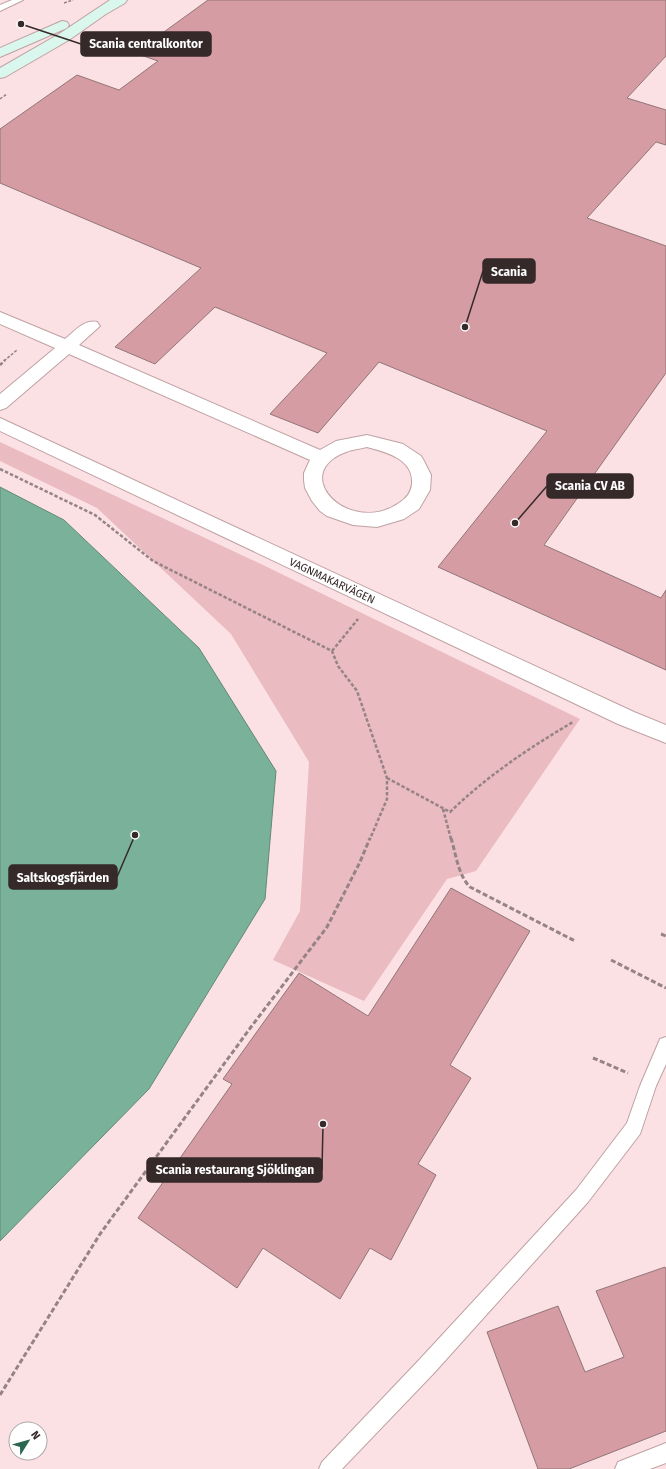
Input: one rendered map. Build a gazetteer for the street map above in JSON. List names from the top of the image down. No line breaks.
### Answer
{"streets":{"street":["VAGNMAKARVÄGEN"]},"places":["Scania centralkontor","Scania","Scania CV AB","Saltskogsfjärden","Scania restaurang Sjöklingan"],"north":"top right"}
